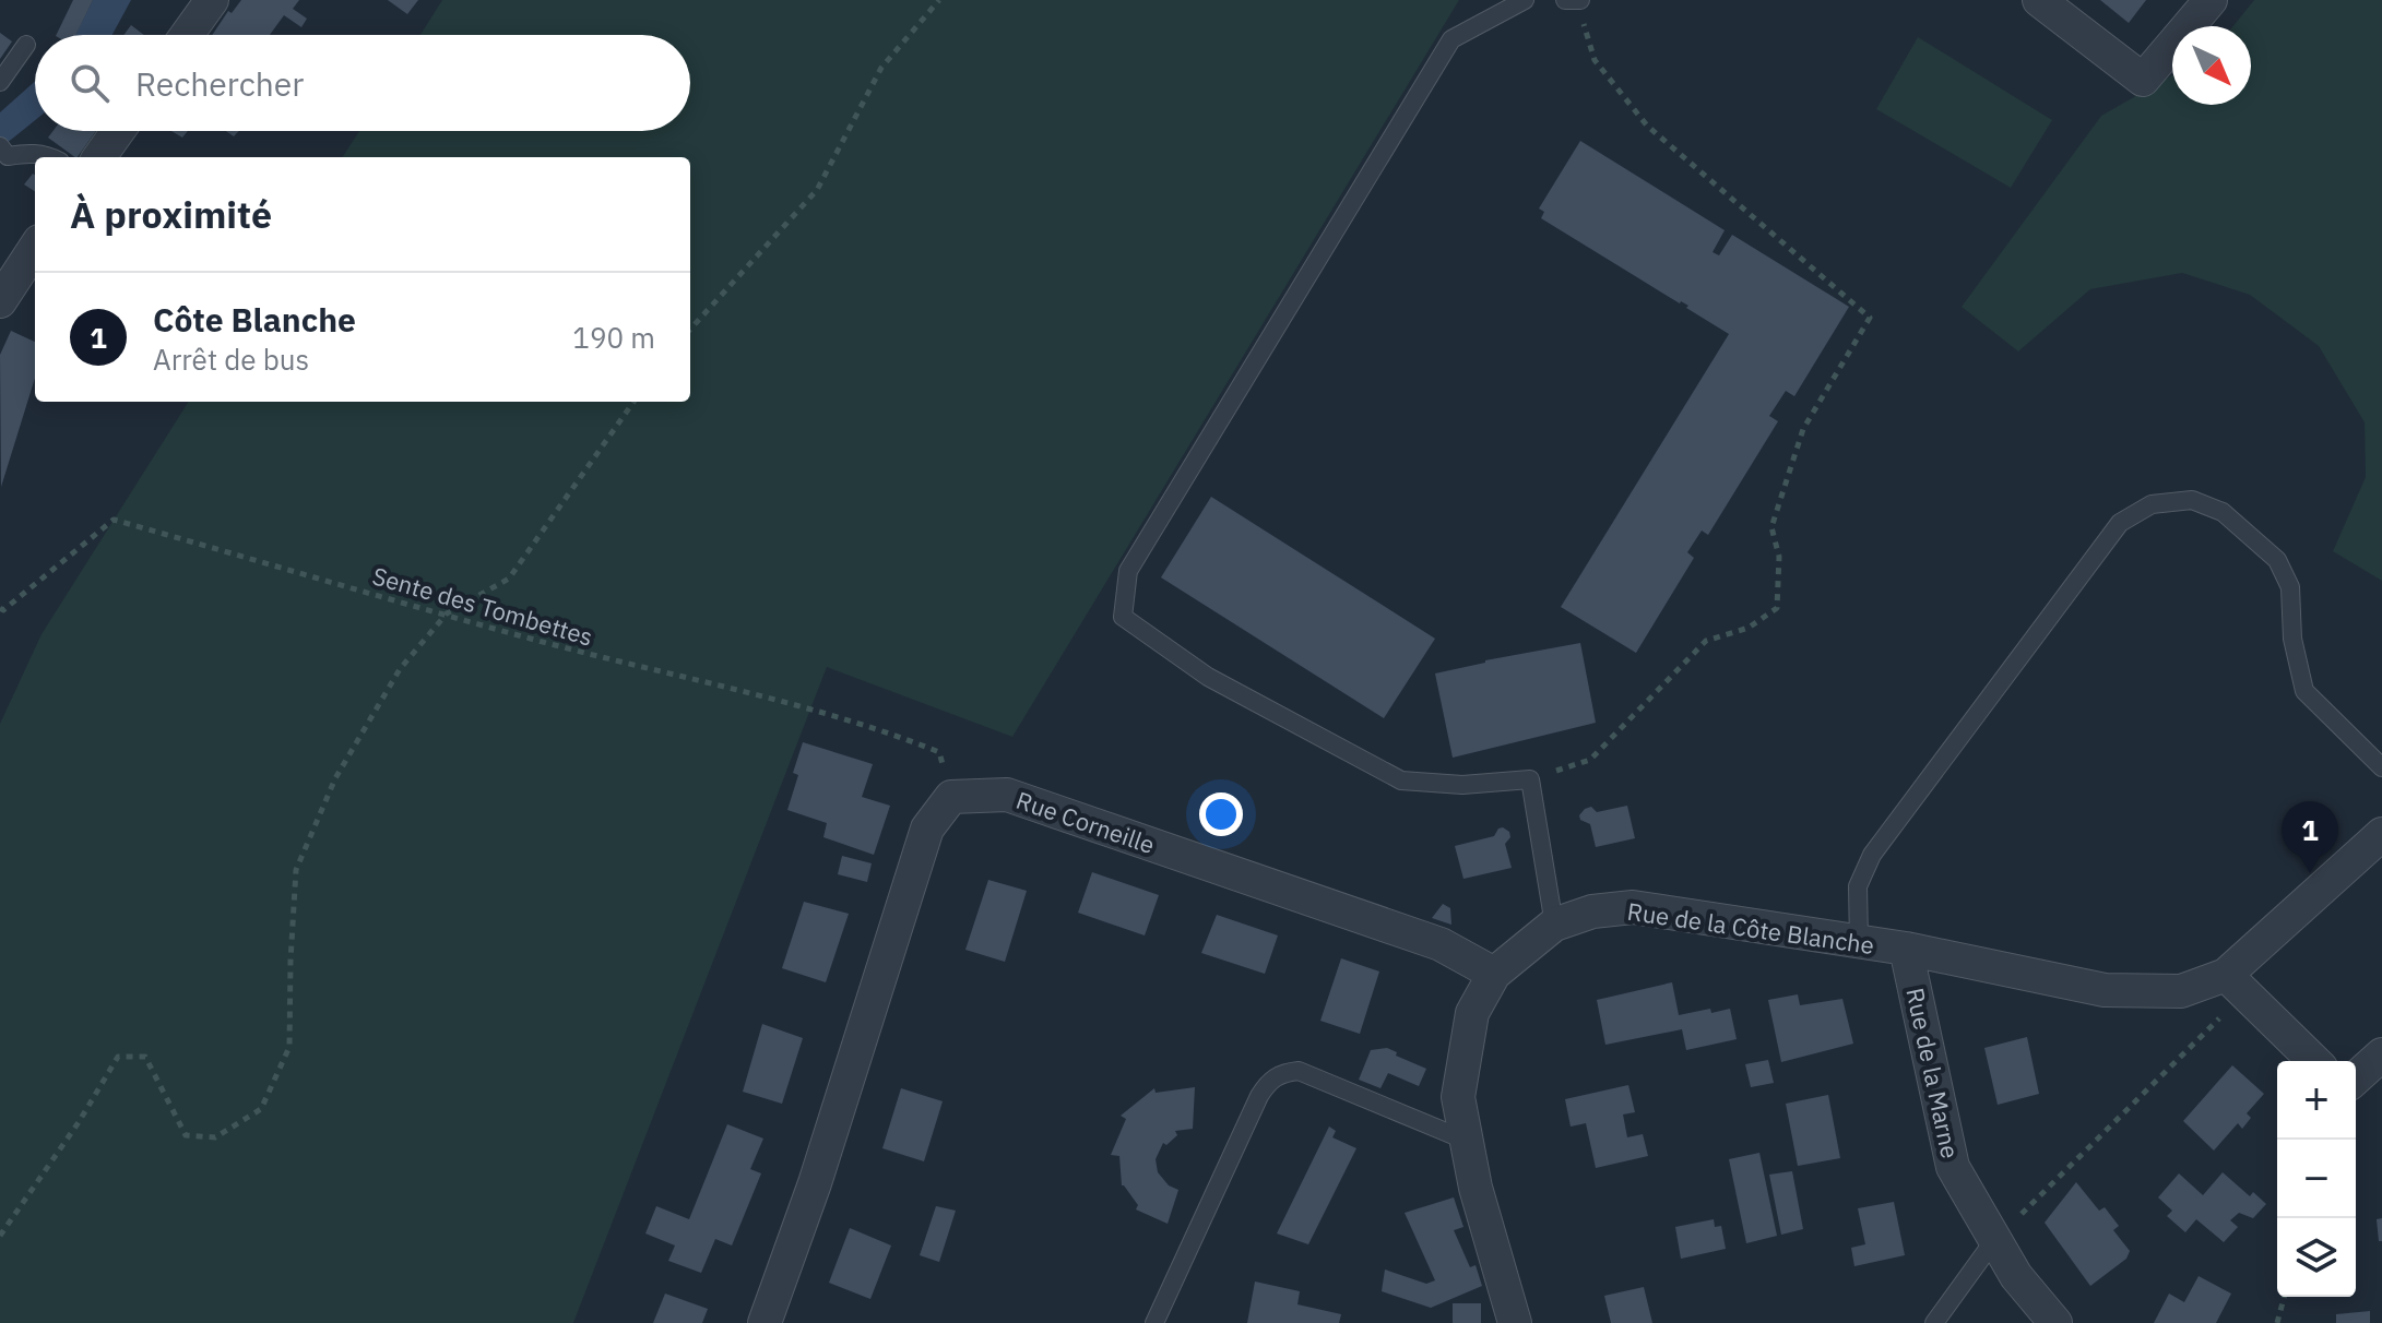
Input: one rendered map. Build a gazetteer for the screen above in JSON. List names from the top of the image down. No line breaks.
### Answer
{"streets":{"street":["Rue Corneille","Rue de la Côte Blanche","Rue de la Marne"],"path":["Sente des Tombettes"]},"crossings":[["Sente des Tombettes","Rue Corneille"],["Rue Corneille","Rue de la Côte Blanche"],["Rue de la Côte Blanche","Rue de la Marne"]],"north":"bottom right","page":{"search":"Rechercher","heading":"À proximité","list":[{"mark":"1","name":"Côte Blanche","note":"Arrêt de bus","value":"190 m"}],"pins":"1","map_buttons":["+","−"]}}
